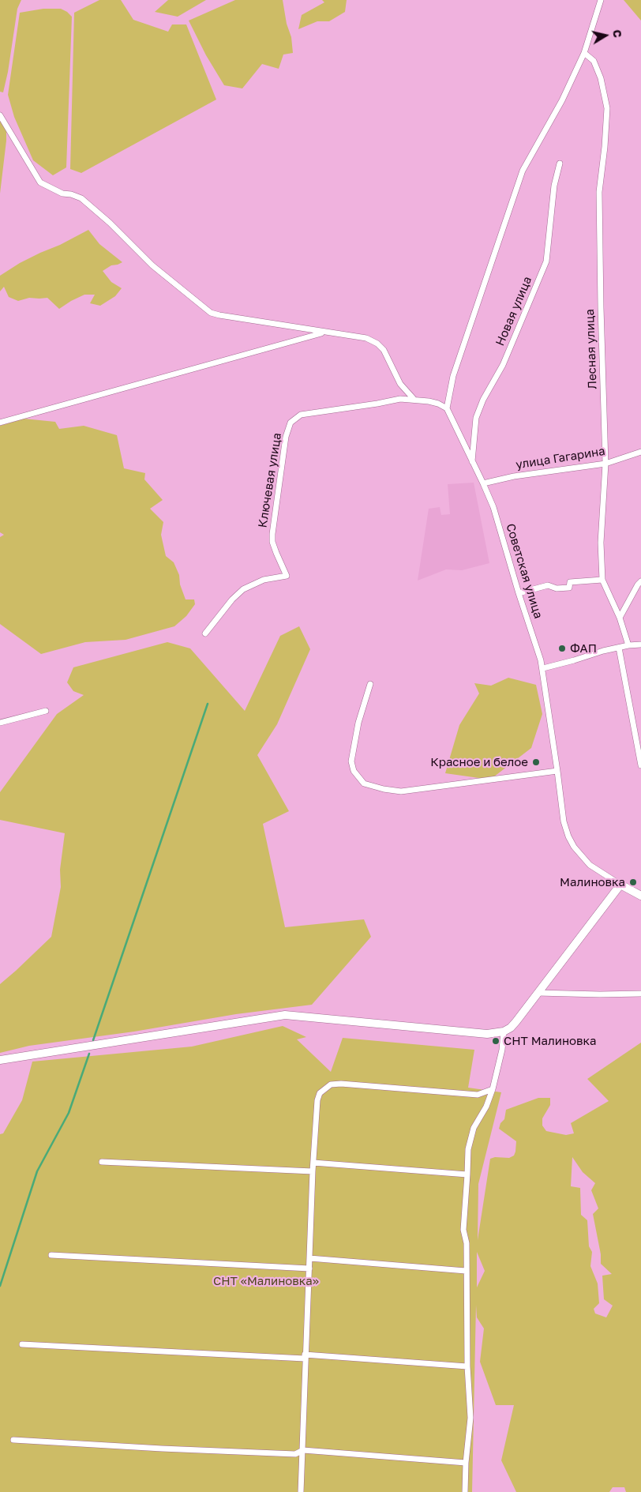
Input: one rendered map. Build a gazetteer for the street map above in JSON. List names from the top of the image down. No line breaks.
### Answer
{"streets":{"street":["Новая улица","Лесная улица","улица Гагарина","Ключевая улица","Советская улица"]},"crossings":[["Новая улица","Советская улица"],["Лесная улица","улица Гагарина"],["улица Гагарина","Советская улица"]],"parks":["СНТ «Малиновка»"],"places":["ФАП","Красное и белое","Малиновка","СНТ Малиновка"],"north":"right"}
